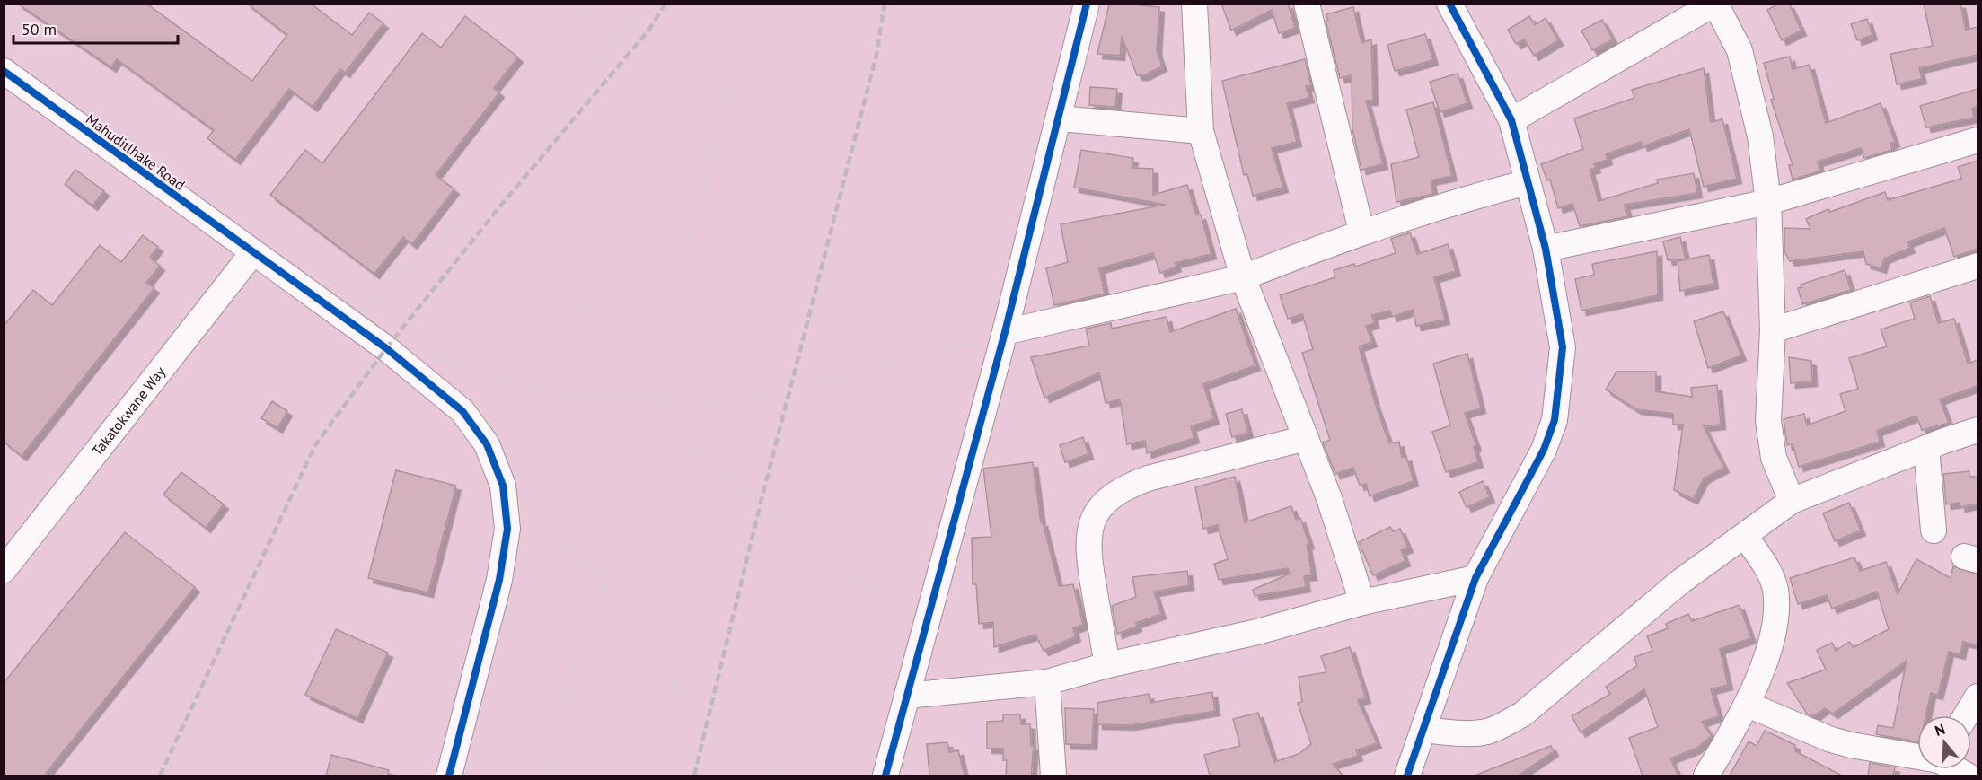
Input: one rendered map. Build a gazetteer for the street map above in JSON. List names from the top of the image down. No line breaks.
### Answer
{"streets":{"street":["Mahuditlhake Road","Takatokwane Way"]},"crossings":[["Mahuditlhake Road","Takatokwane Way"]],"scale_bar":"50 m","north":"top"}
